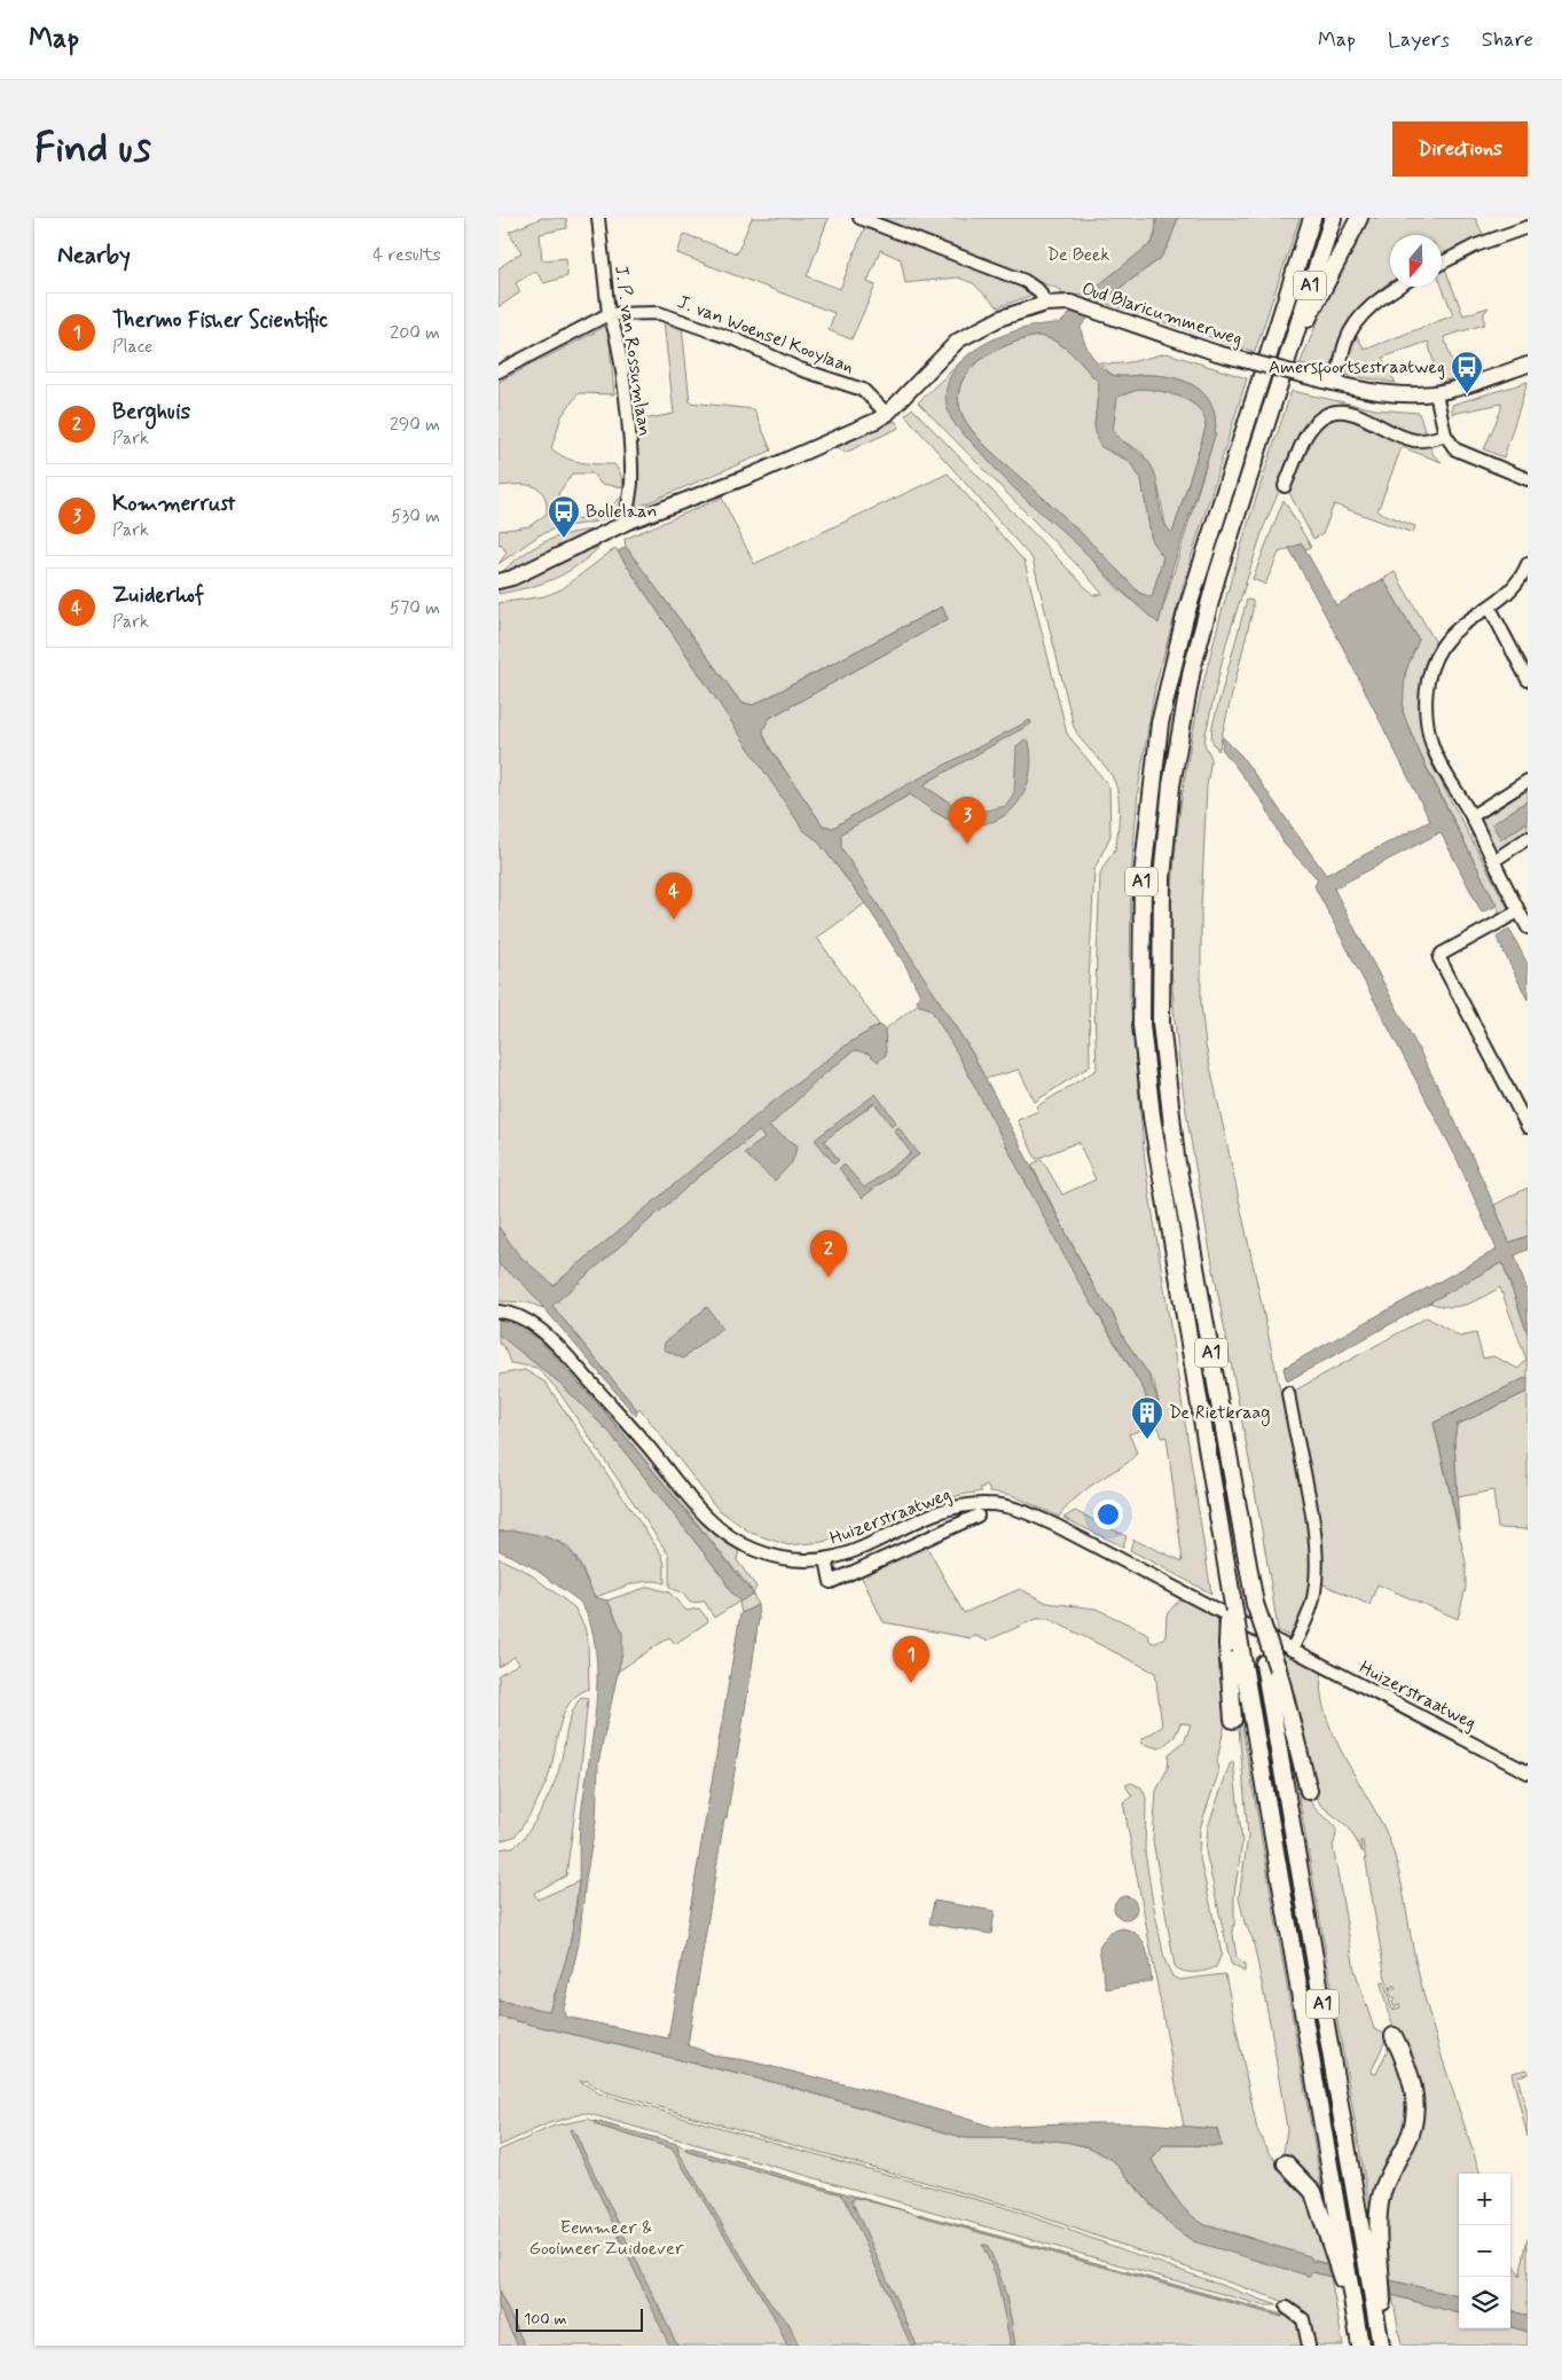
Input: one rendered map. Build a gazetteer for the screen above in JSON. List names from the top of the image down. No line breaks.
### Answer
{"streets":{"highway":["A1"],"main road":["Oud Blaricummerweg"],"street":["J. van Woensel Kooylaan","J. P. van Rossumlaan","Huizerstraatweg"]},"crossings":[["J. van Woensel Kooylaan","J. P. van Rossumlaan"]],"parks":["De Beek","Eemmeer & Gooimeer Zuidoever"],"places":{"bus stop":["Amersfoortsestraatweg","Bollelaan"],"building":["De Rietkraag"]},"scale_bar":"100 m","north":"bottom","page":{"header":"Map","nav":["Map","Layers","Share"],"buttons":"Directions","title":"Find us","heading":["Nearby","4 results"],"list":[{"mark":"1","name":"Thermo Fisher Scientific","note":"Place","value":"200 m"},{"mark":"2","name":"Berghuis","note":"Park","value":"290 m"},{"mark":"3","name":"Kommerrust","note":"Park","value":"530 m"},{"mark":"4","name":"Zuiderhof","note":"Park","value":"570 m"}],"pins":["3","4","2","1"],"map_buttons":["+","−"],"scale":"100 m"}}
